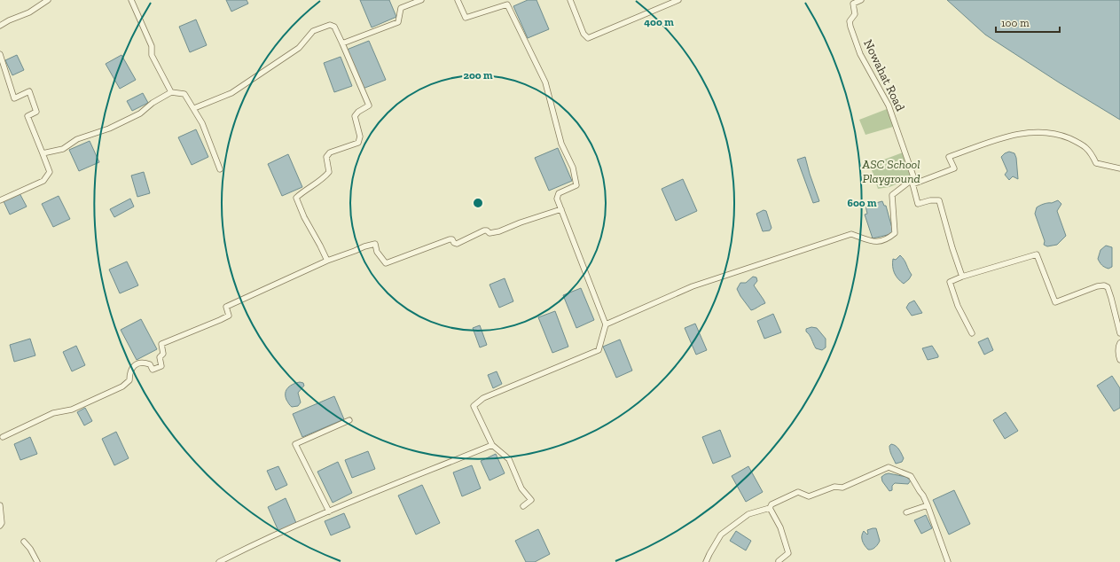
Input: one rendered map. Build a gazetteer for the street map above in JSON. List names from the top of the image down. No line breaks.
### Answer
{"streets":{"street":["Nowahat Road"]},"parks":["ASC School Playground"],"scale_bar":"100 m","rings":["400 m","200 m","600 m"]}
